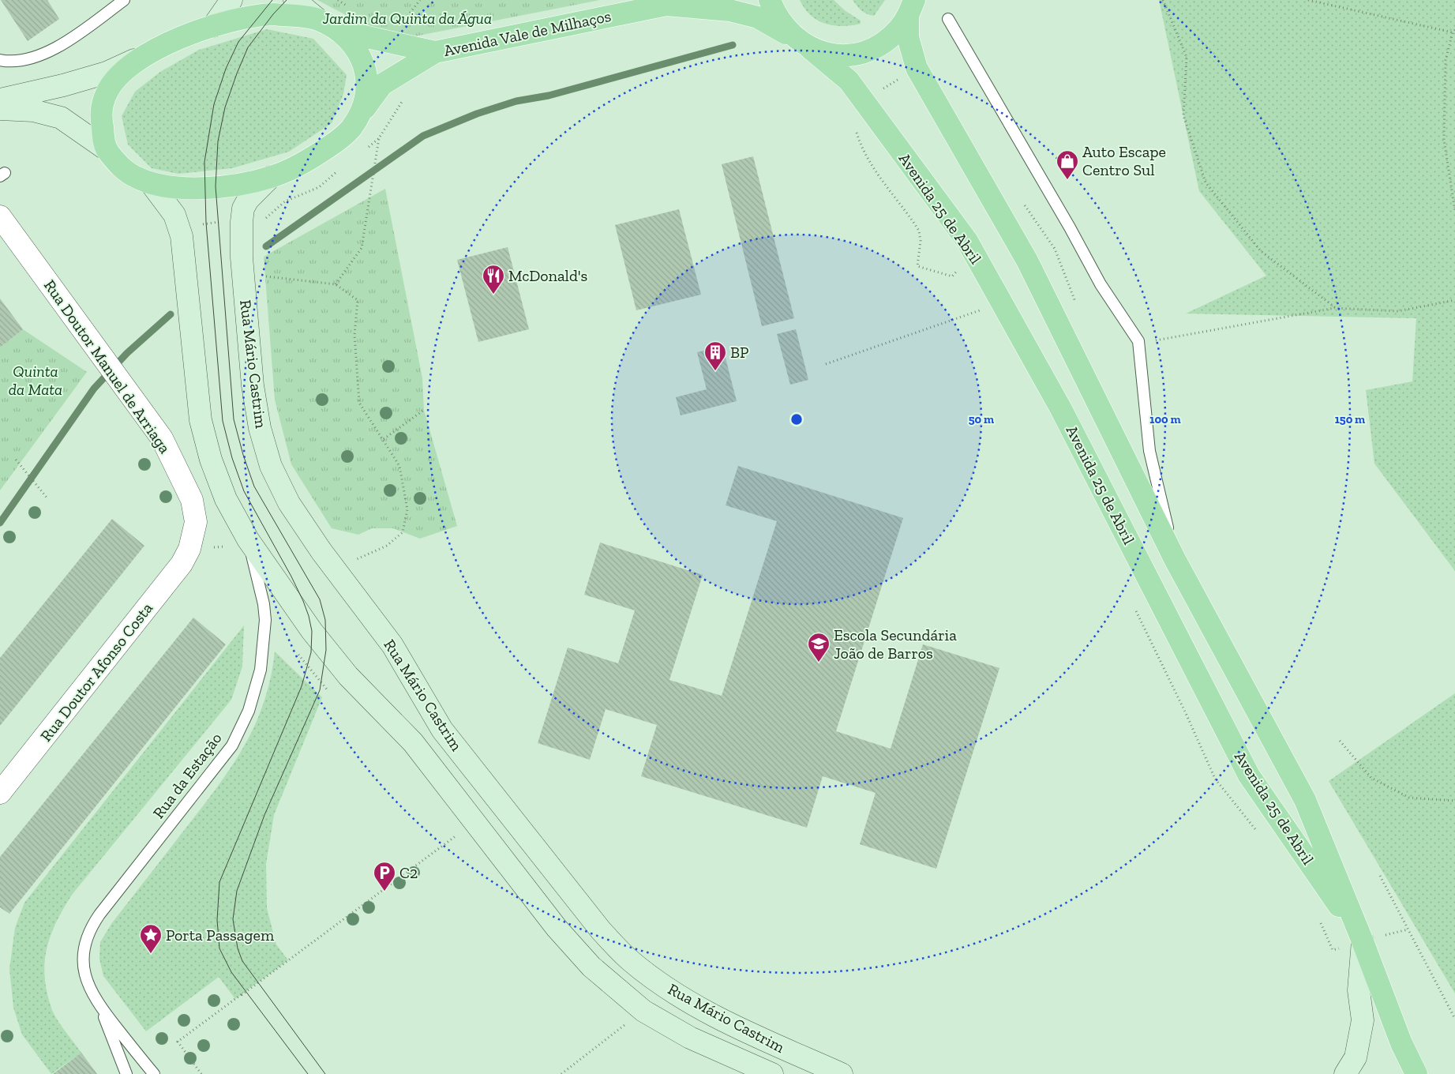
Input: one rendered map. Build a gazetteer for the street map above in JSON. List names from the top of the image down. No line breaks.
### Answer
{"streets":{"main road":["Avenida Vale de Milhaços","Avenida 25 de Abril"],"street":["Rua Mário Castrim","Rua Doutor Manuel de Arriaga","Rua Doutor Afonso Costa"],"lane":["Rua da Estação"]},"crossings":[["Avenida Vale de Milhaços","Avenida 25 de Abril"],["Avenida Vale de Milhaços","Rua Mário Castrim"],["Rua Mário Castrim","Rua da Estação"],["Rua Doutor Manuel de Arriaga","Rua Doutor Afonso Costa"]],"parks":["Jardim da Quinta da Água","Quinta da Mata"],"places":{"shop":["Auto Escape Centro Sul"],"restaurant":["McDonald's"],"building":["BP"],"school or university":["Escola Secundária João de Barros"],"parking":["C2"],"place":["Porta Passagem"]},"rings":["50 m","100 m","150 m"]}
